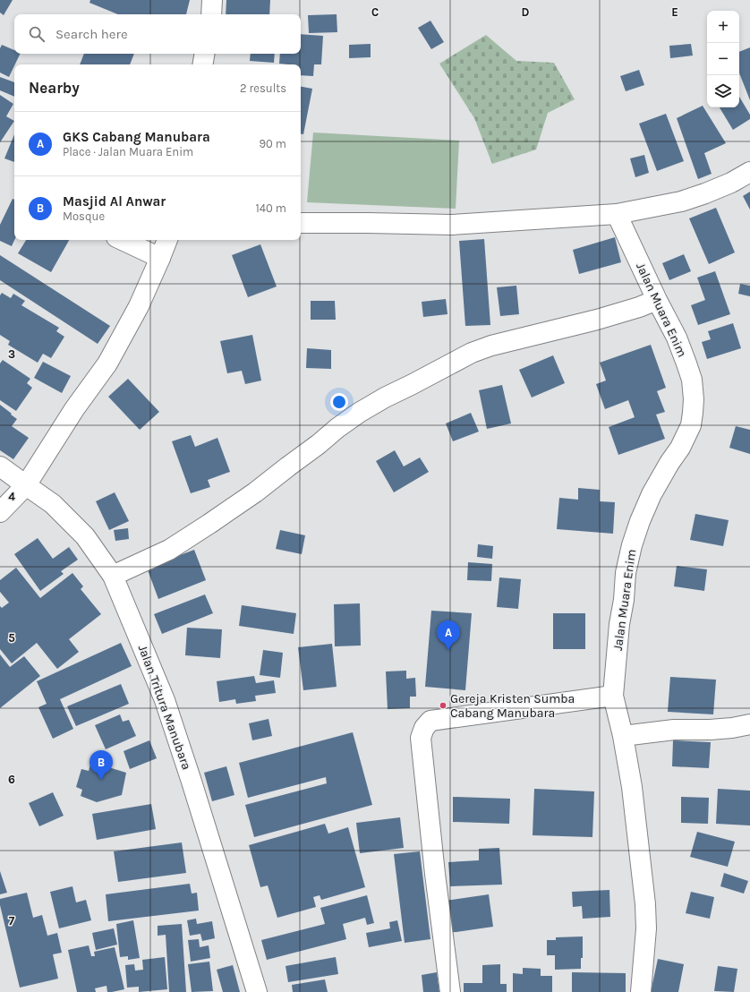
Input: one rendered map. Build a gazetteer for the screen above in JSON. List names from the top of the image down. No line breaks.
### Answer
{"streets":{"street":["Jalan Muara Enim","Jalan Tritura Manubara"]},"places":["Gereja Kristen Sumba Cabang Manubara"],"page":{"map_buttons":["+","−"],"search":"Search here","heading":["Nearby","2 results"],"list":[{"mark":"A","name":"GKS Cabang Manubara","note":"Place · Jalan Muara Enim","value":"90 m"},{"mark":"B","name":"Masjid Al Anwar","note":"Mosque","value":"140 m"}],"pins":["A","B"]},"grid":{"columns":["C","D","E"],"rows":["3","4","5","6","7"]}}
